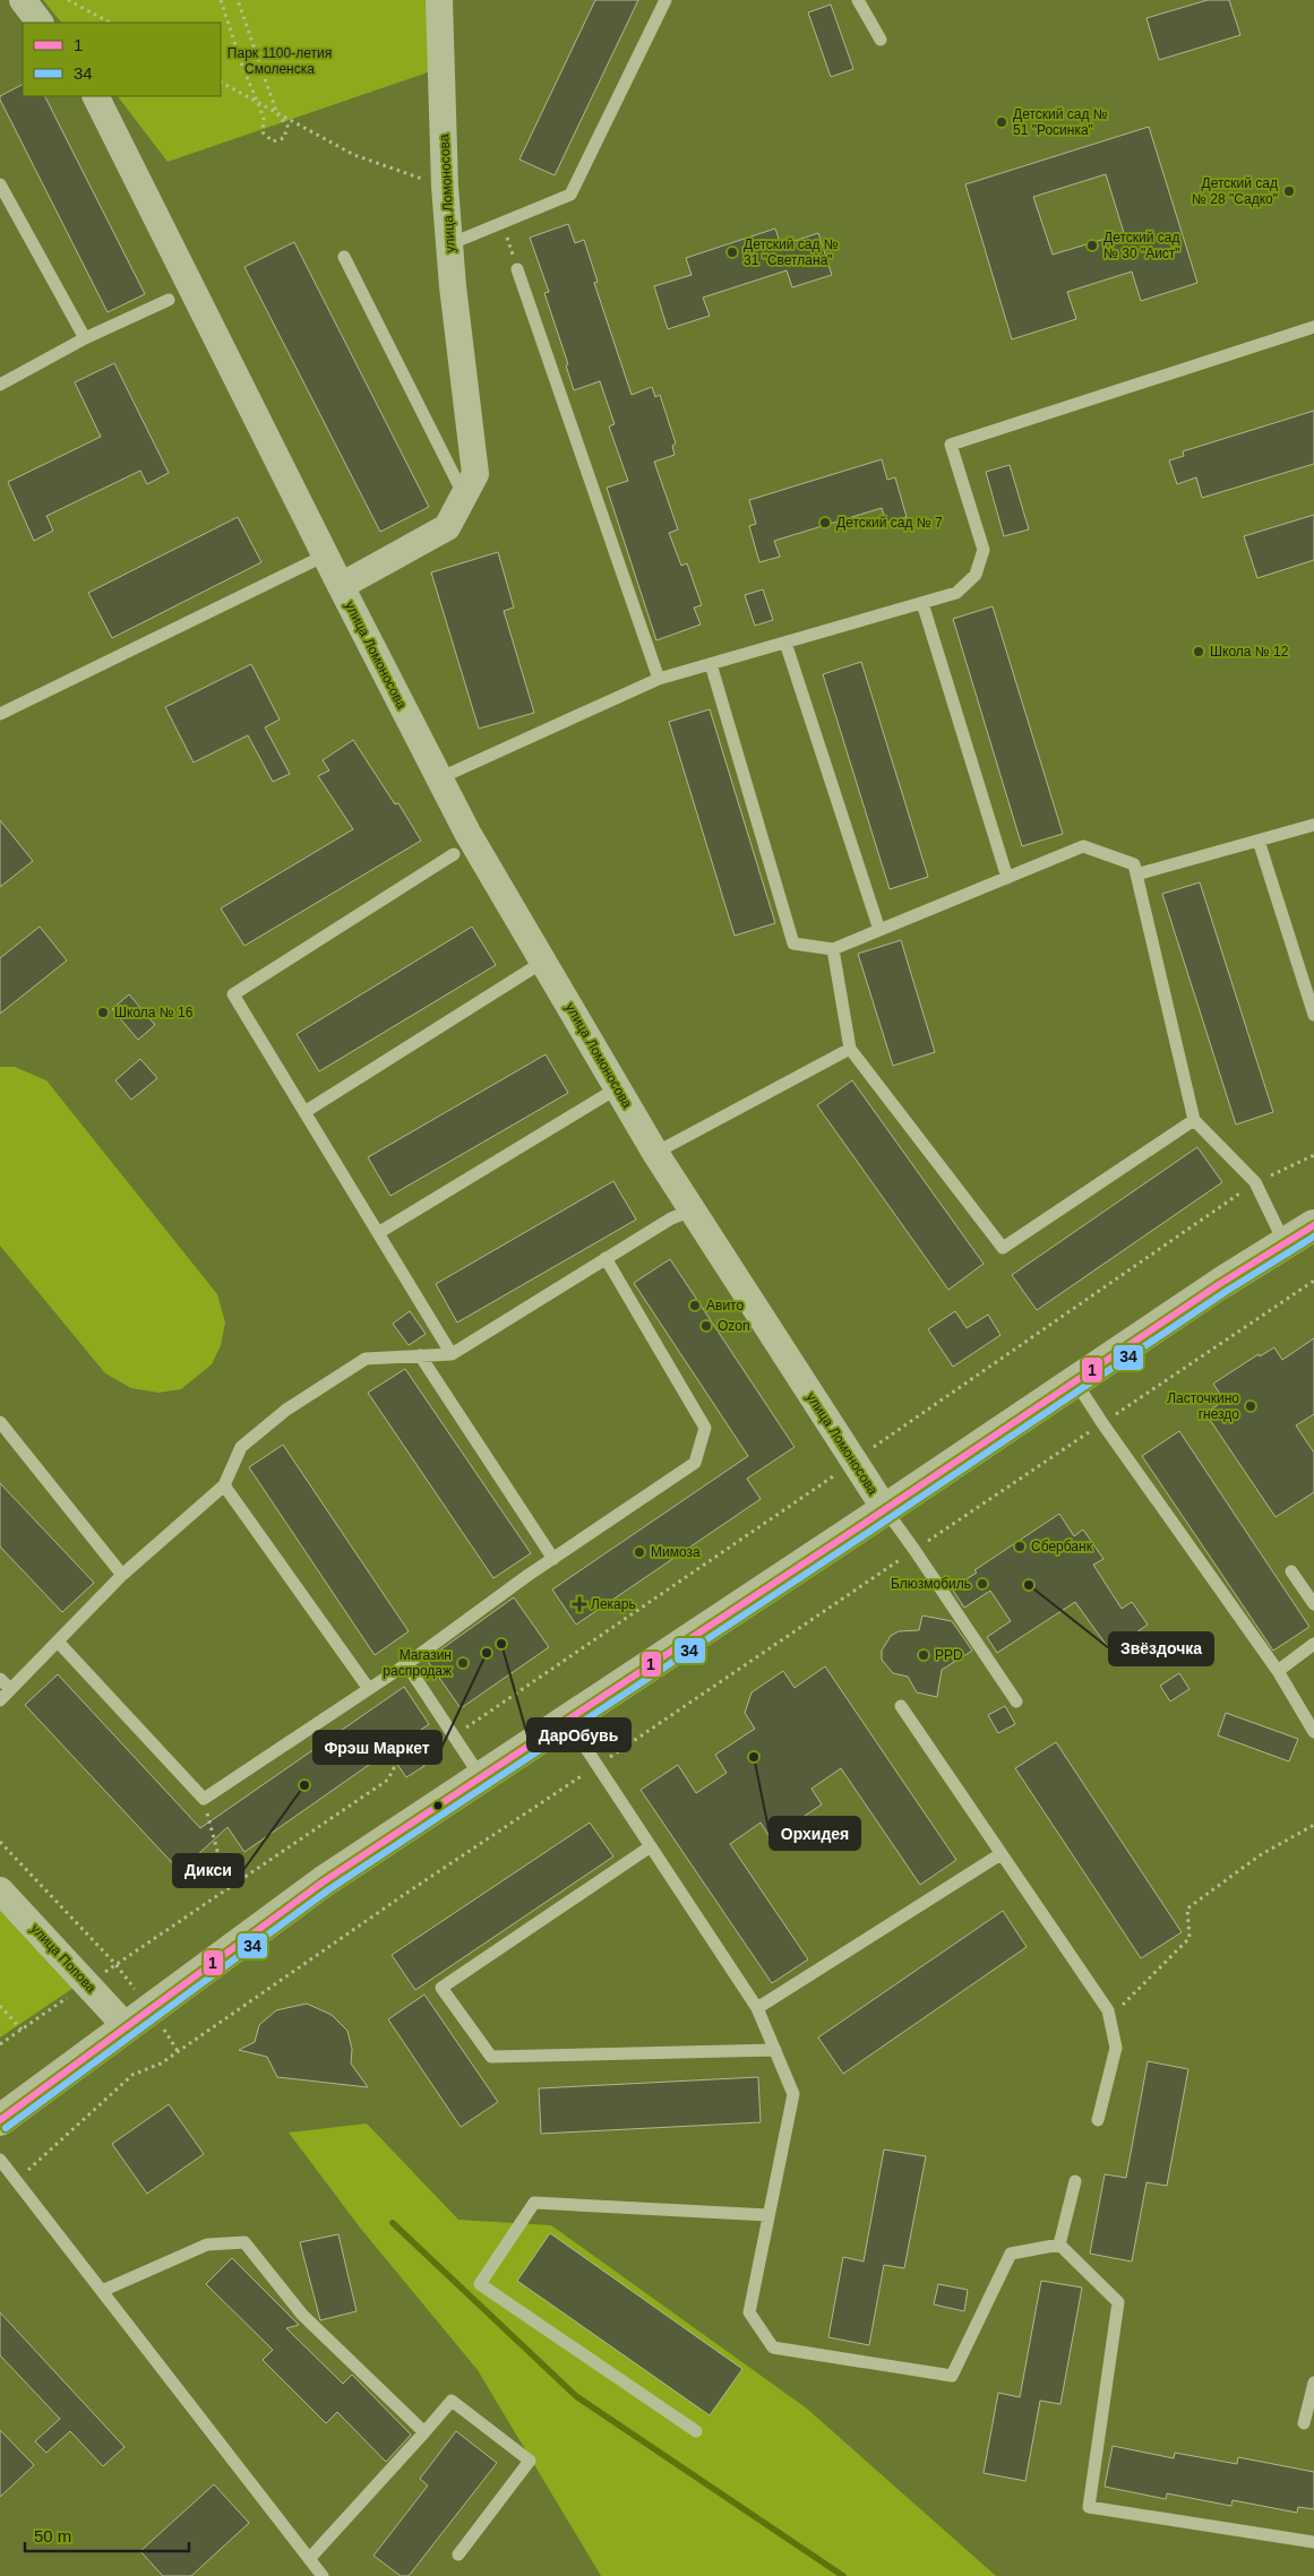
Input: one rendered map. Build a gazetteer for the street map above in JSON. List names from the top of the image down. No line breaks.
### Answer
{"streets":{"street":["улица Ломоносова","улица Попова"]},"parks":["Парк 1100-летия Смоленска"],"places":{"other":["Детский сад № 51 \"Росинка\"","Детский сад № 28 \"Садко\"","Детский сад № 30 \"Аист\"","Детский сад № 31 \"Светлана\"","Детский сад № 7","Школа № 12","Школа № 16","Авито","Ozon","Ласточкино гнездо","Сбербанк","Мимоза","Блюзмобиль","Звёздочка","ДарОбувь","Фрэш Маркет","PPD","Магазин распродаж","Орхидея","Дикси"],"health":["Лекарь"]},"lines":["transit line 1","transit line 34"],"legend":["1","34"],"scale_bar":"50 m"}
